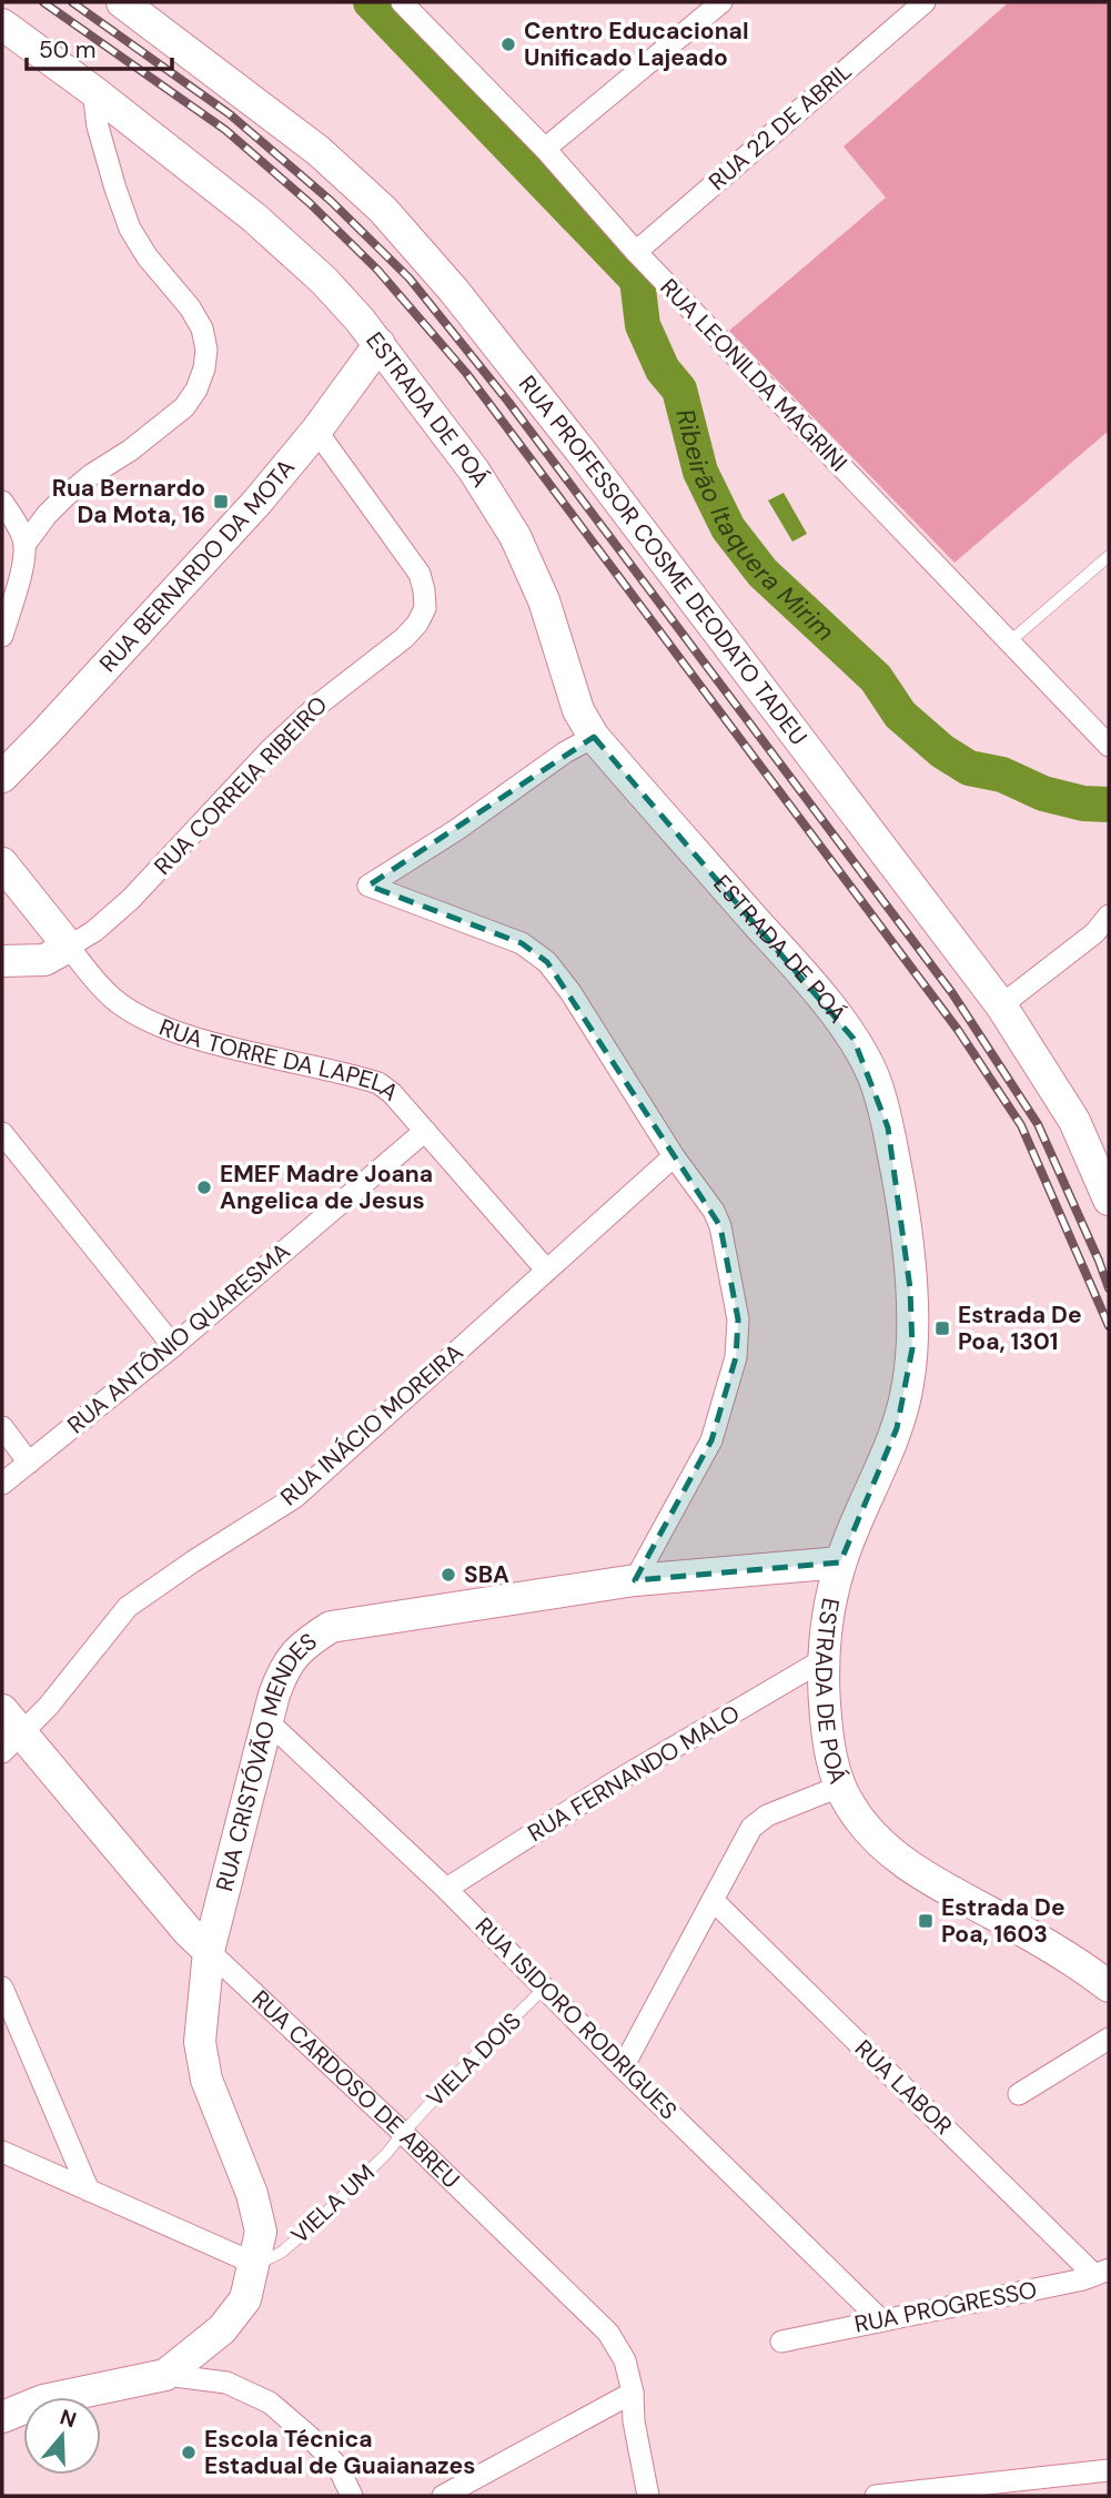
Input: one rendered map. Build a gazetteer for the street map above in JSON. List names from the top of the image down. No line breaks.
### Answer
{"streets":{"main road":["ESTRADA DE POÁ","RUA PROFESSOR COSME DEODATO TADEU","RUA BERNARDO DA MOTA","RUA TORRE DA LAPELA","RUA CRISTÓVÃO MENDES","RUA CARDOSO DE ABREU"],"street":["RUA 22 DE ABRIL","RUA LEONILDA MAGRINI","RUA CORREIA RIBEIRO","RUA ANTÔNIO QUARESMA","RUA INÁCIO MOREIRA","RUA FERNANDO MALO","RUA ISIDORO RODRIGUES","RUA LABOR","RUA PROGRESSO"],"lane":["VIELA DOIS","VIELA UM"]},"crossings":[["RUA 22 DE ABRIL","RUA LEONILDA MAGRINI"],["ESTRADA DE POÁ","RUA BERNARDO DA MOTA"],["ESTRADA DE POÁ","RUA CRISTÓVÃO MENDES"],["ESTRADA DE POÁ","RUA FERNANDO MALO"],["RUA BERNARDO DA MOTA","RUA CORREIA RIBEIRO"],["RUA CORREIA RIBEIRO","RUA TORRE DA LAPELA"],["RUA TORRE DA LAPELA","RUA ANTÔNIO QUARESMA"],["RUA TORRE DA LAPELA","RUA INÁCIO MOREIRA"],["RUA INÁCIO MOREIRA","RUA CARDOSO DE ABREU"],["RUA CRISTÓVÃO MENDES","RUA ISIDORO RODRIGUES"],["RUA CRISTÓVÃO MENDES","RUA CARDOSO DE ABREU"],["RUA CRISTÓVÃO MENDES","VIELA UM"],["RUA FERNANDO MALO","RUA ISIDORO RODRIGUES"],["RUA ISIDORO RODRIGUES","VIELA DOIS"],["RUA ISIDORO RODRIGUES","RUA PROGRESSO"],["VIELA DOIS","RUA CARDOSO DE ABREU"],["VIELA DOIS","VIELA UM"],["RUA LABOR","RUA PROGRESSO"],["RUA CARDOSO DE ABREU","VIELA UM"]],"water":["Ribeirão Itaquera Mirim"],"places":{"other":["Centro Educacional Unificado Lajeado","EMEF Madre Joana Angelica de Jesus","SBA","Escola Técnica Estadual de Guaianazes"],"transit":["Rua Bernardo Da Mota, 16","Estrada De Poa, 1301","Estrada De Poa, 1603"]},"scale_bar":"50 m","north":"top"}
